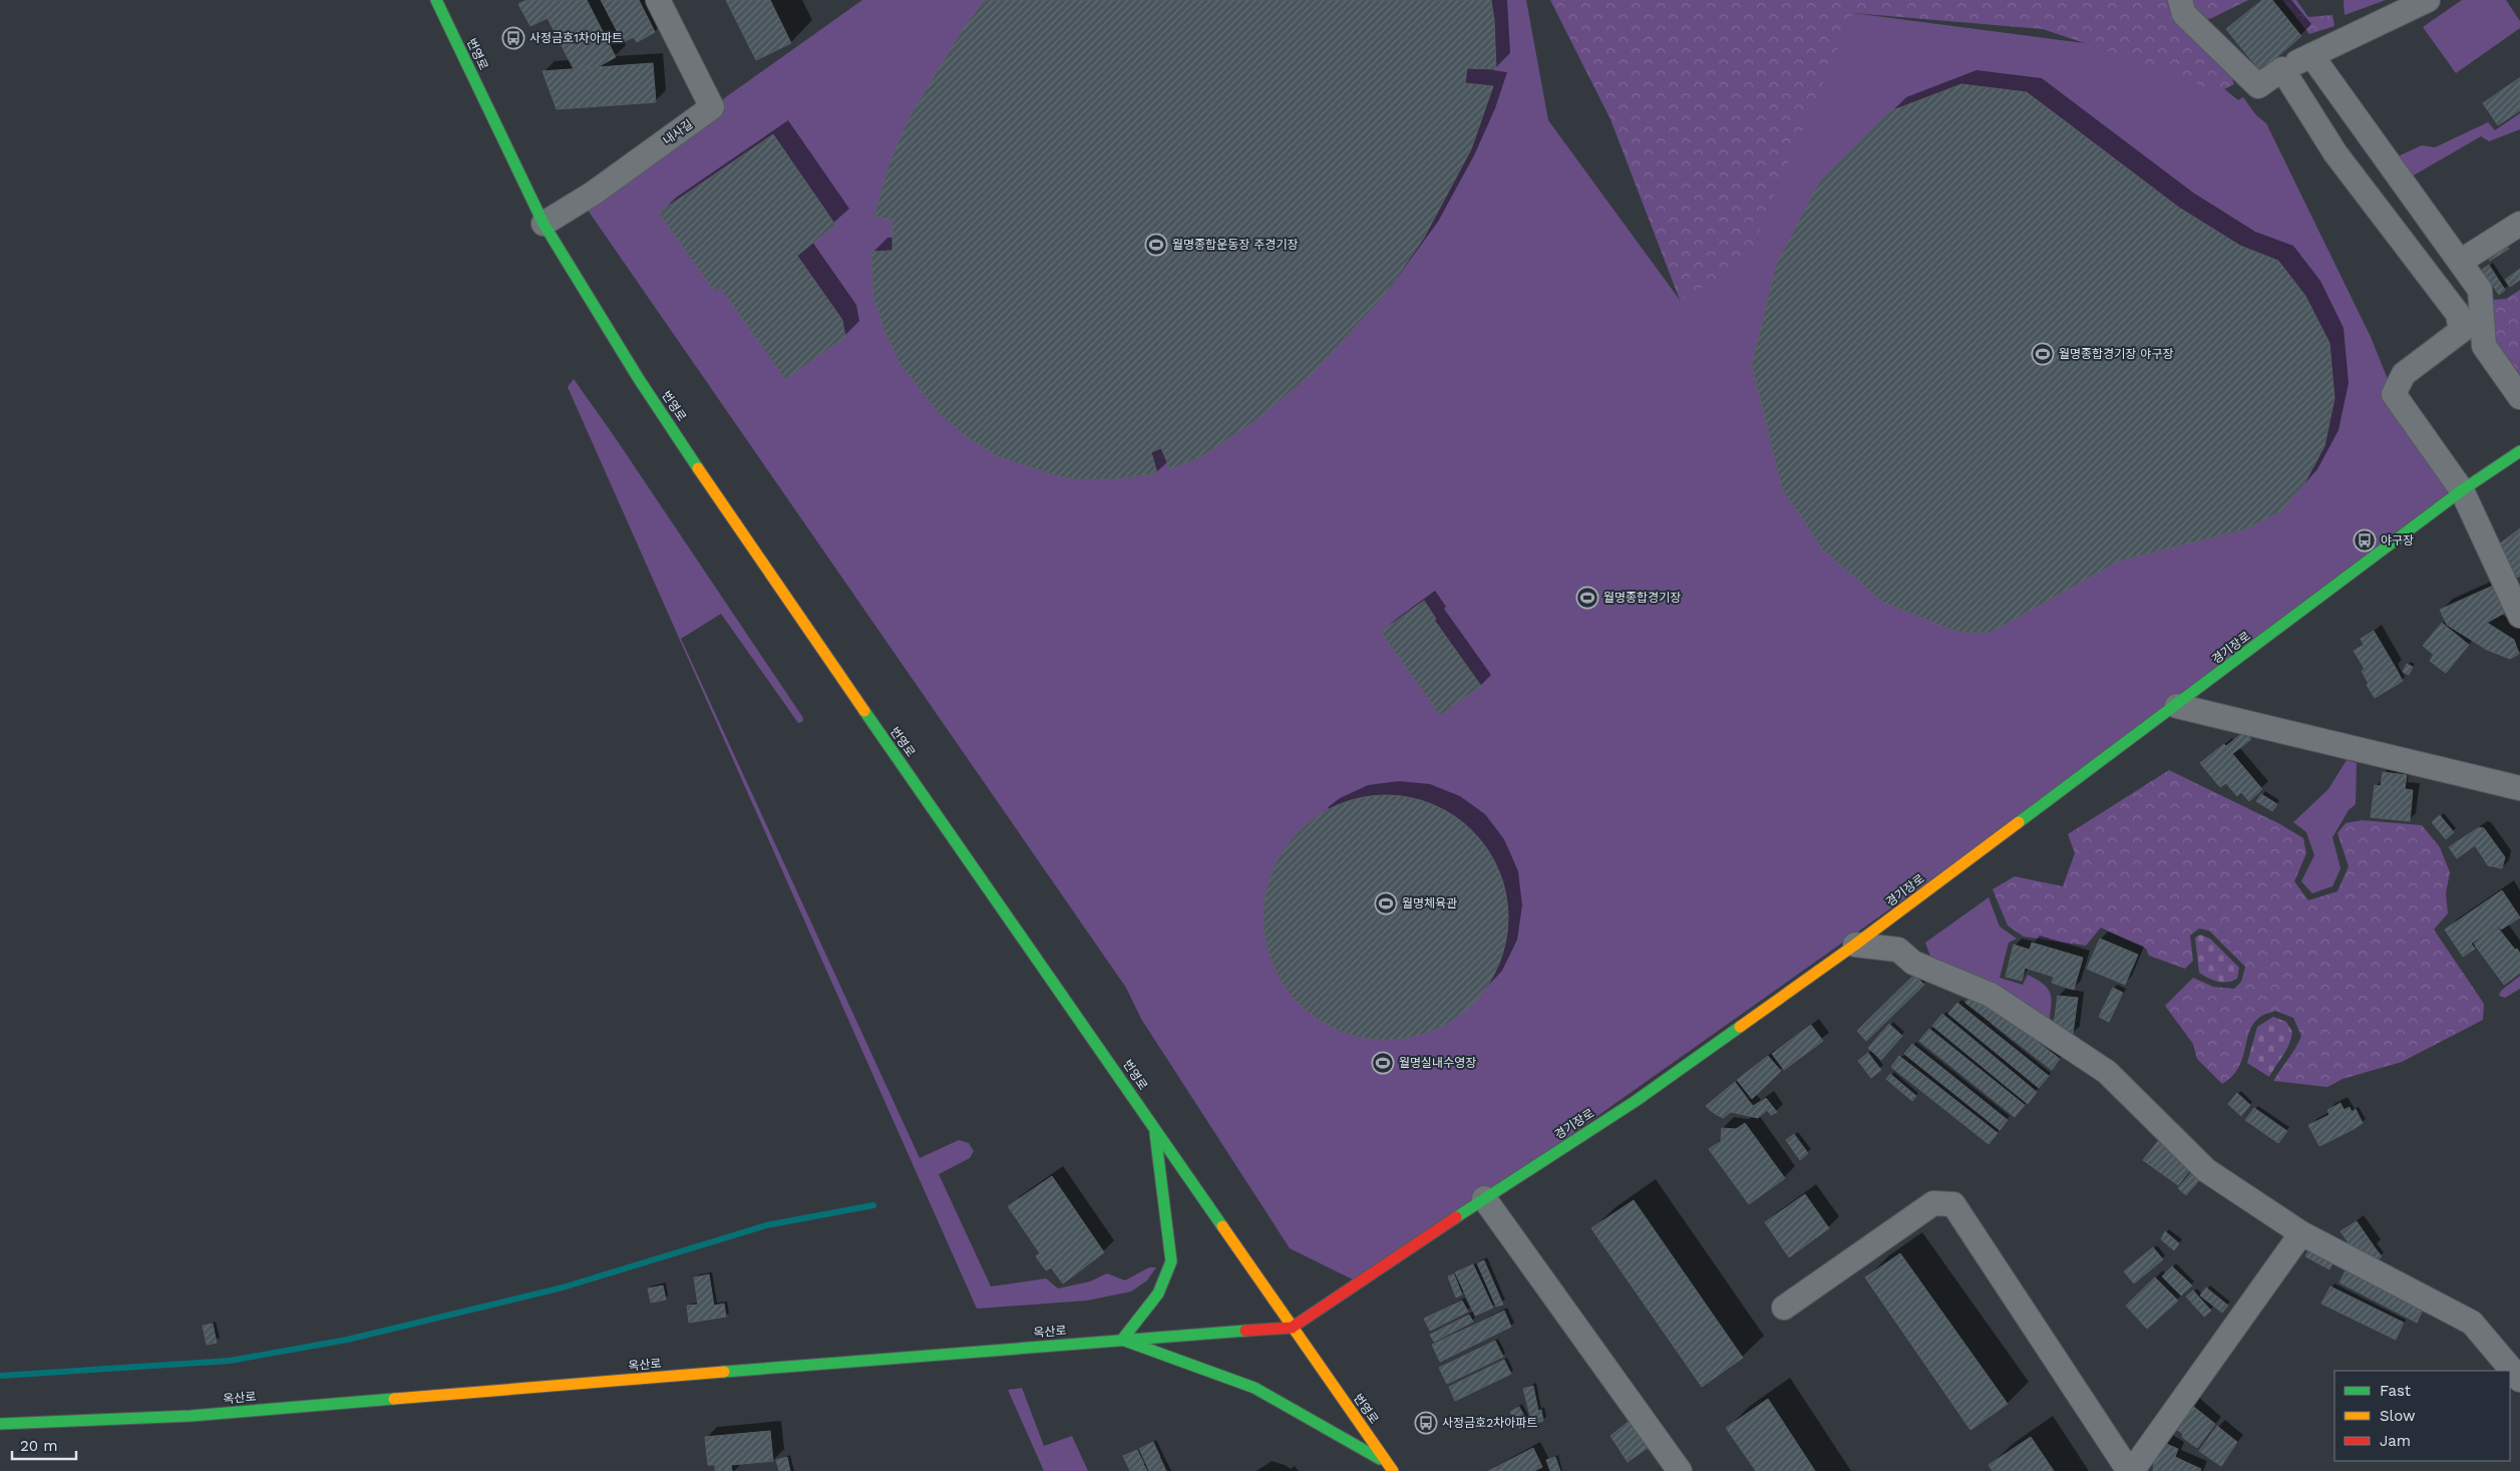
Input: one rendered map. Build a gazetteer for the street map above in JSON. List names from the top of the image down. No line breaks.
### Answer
{"streets":{"main road":["번영로","경기장로","옥산로"],"street":["내사길"]},"crossings":[["번영로","내사길"],["번영로","경기장로"],["번영로","옥산로"],["경기장로","옥산로"]],"places":{"bus stop":["사정금호1차아파트","야구장","사정금호2차아파트"],"sports":["월명종합운동장 주경기장","월명종합경기장 야구장","월명종합경기장","월명체육관","월명실내수영장"]},"legend":["Fast","Slow","Jam"],"scale_bar":"20 m"}
